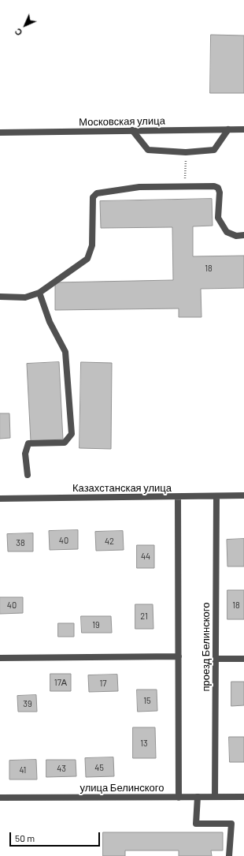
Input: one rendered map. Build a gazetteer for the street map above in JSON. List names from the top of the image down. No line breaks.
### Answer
{"streets":{"street":["Московская улица","Казахстанская улица","проезд Белинского","улица Белинского"]},"crossings":[["Казахстанская улица","проезд Белинского"],["проезд Белинского","улица Белинского"]],"house_numbers":["18","40","42","38","44","40","18","21","19","17А","17","15","39","13","45","43","41"],"scale_bar":"50 m","north":"bottom left"}
